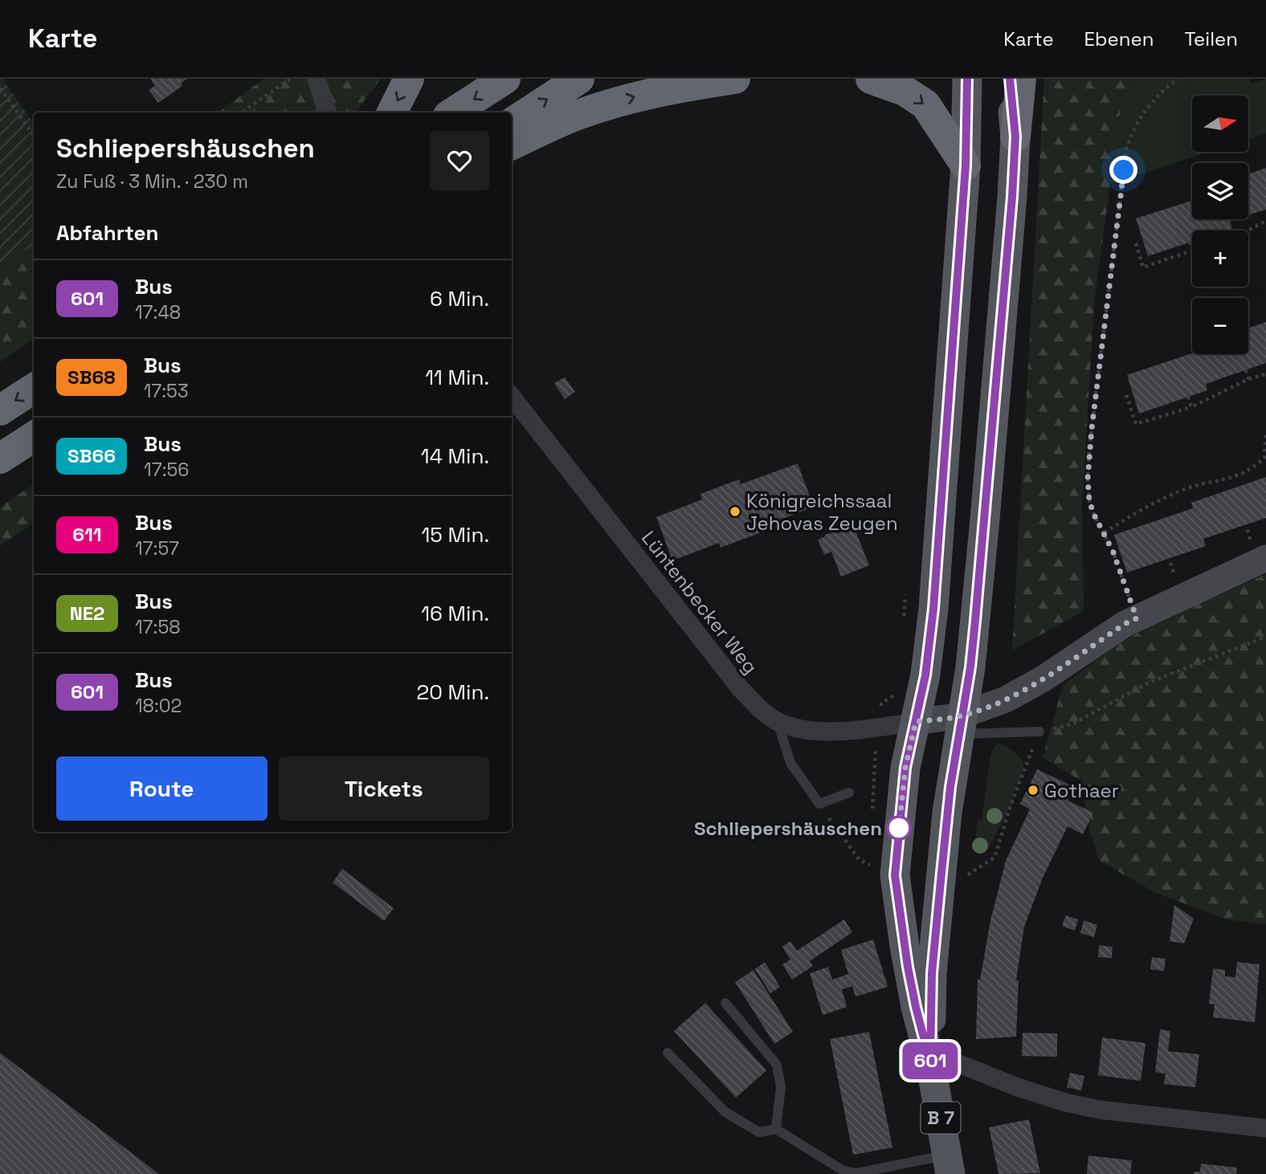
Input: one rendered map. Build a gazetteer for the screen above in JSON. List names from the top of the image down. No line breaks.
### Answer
{"streets":{"main road":["B 7"],"street":["Lüntenbecker Weg"]},"crossings":[["Lüntenbecker Weg","B 7"]],"places":["Königreichssaal Jehovas Zeugen","Gothaer","Schliepershäuschen"],"lines":["bus line 601"],"north":"right","page":{"header":"Karte","nav":["Karte","Ebenen","Teilen"],"on_map":"601","map_buttons":["+","−"],"heading":[["Schliepershäuschen","Zu Fuß · 3 Min. · 230 m"],"Abfahrten"],"list":[{"mark":"601","name":"Bus","note":"17:48","value":"6 Min."},{"mark":"SB68","name":"Bus","note":"17:53","value":"11 Min."},{"mark":"SB66","name":"Bus","note":"17:56","value":"14 Min."},{"mark":"611","name":"Bus","note":"17:57","value":"15 Min."},{"mark":"NE2","name":"Bus","note":"17:58","value":"16 Min."},{"mark":"601","name":"Bus","note":"18:02","value":"20 Min."}],"buttons":["Route","Tickets"]}}
